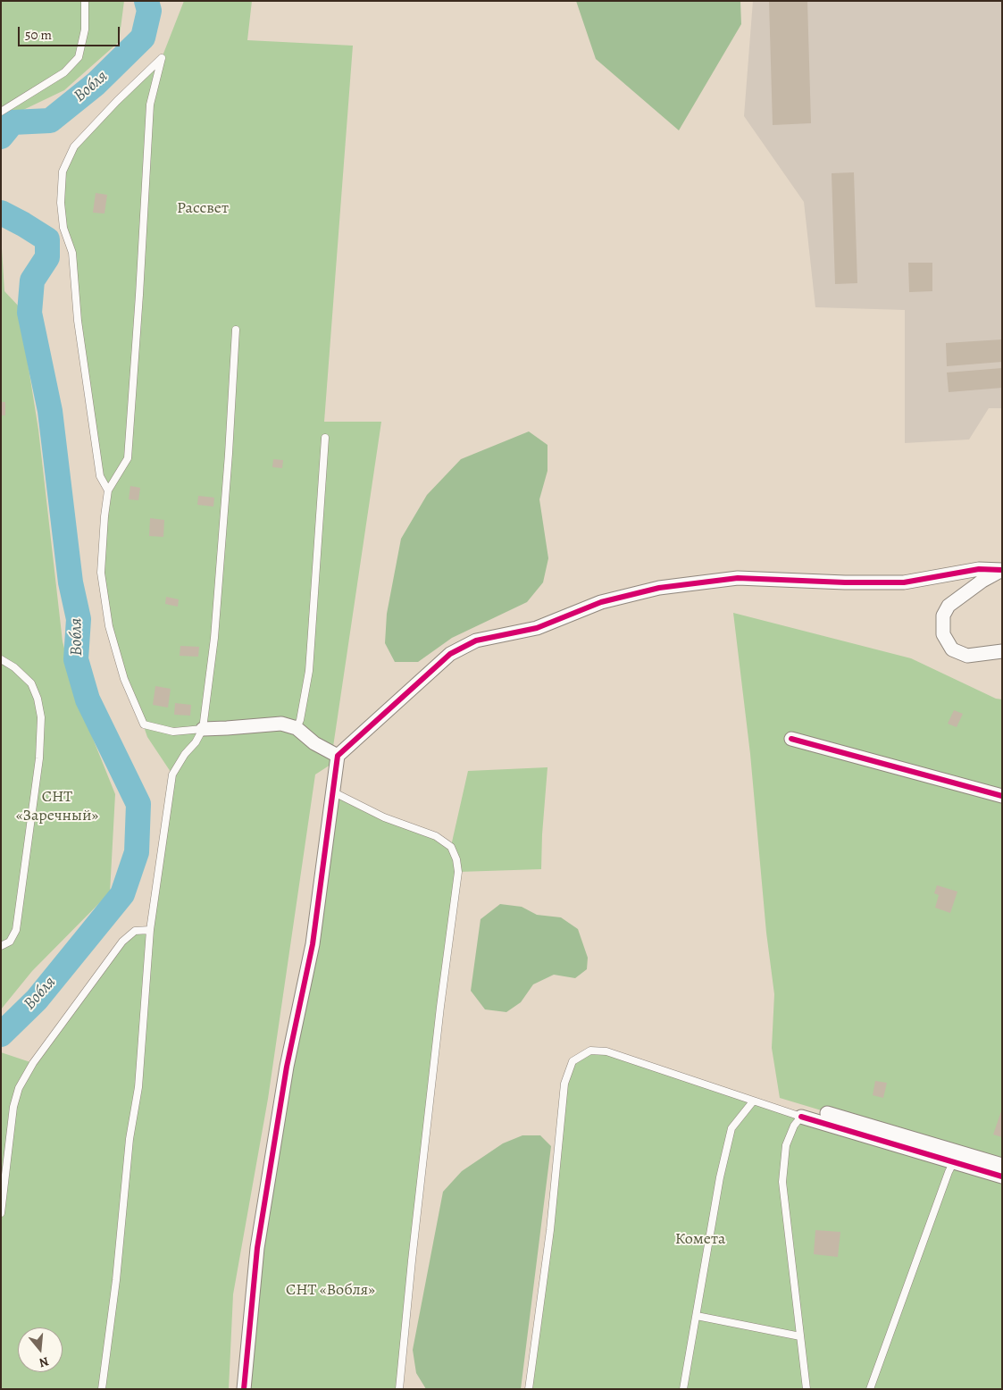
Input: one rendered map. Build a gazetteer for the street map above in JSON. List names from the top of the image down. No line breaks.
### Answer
{"water":["Вобля"],"parks":["Рассвет","СНТ «Заречный»","Комета","СНТ «Вобля»"],"scale_bar":"50 m","north":"bottom"}
